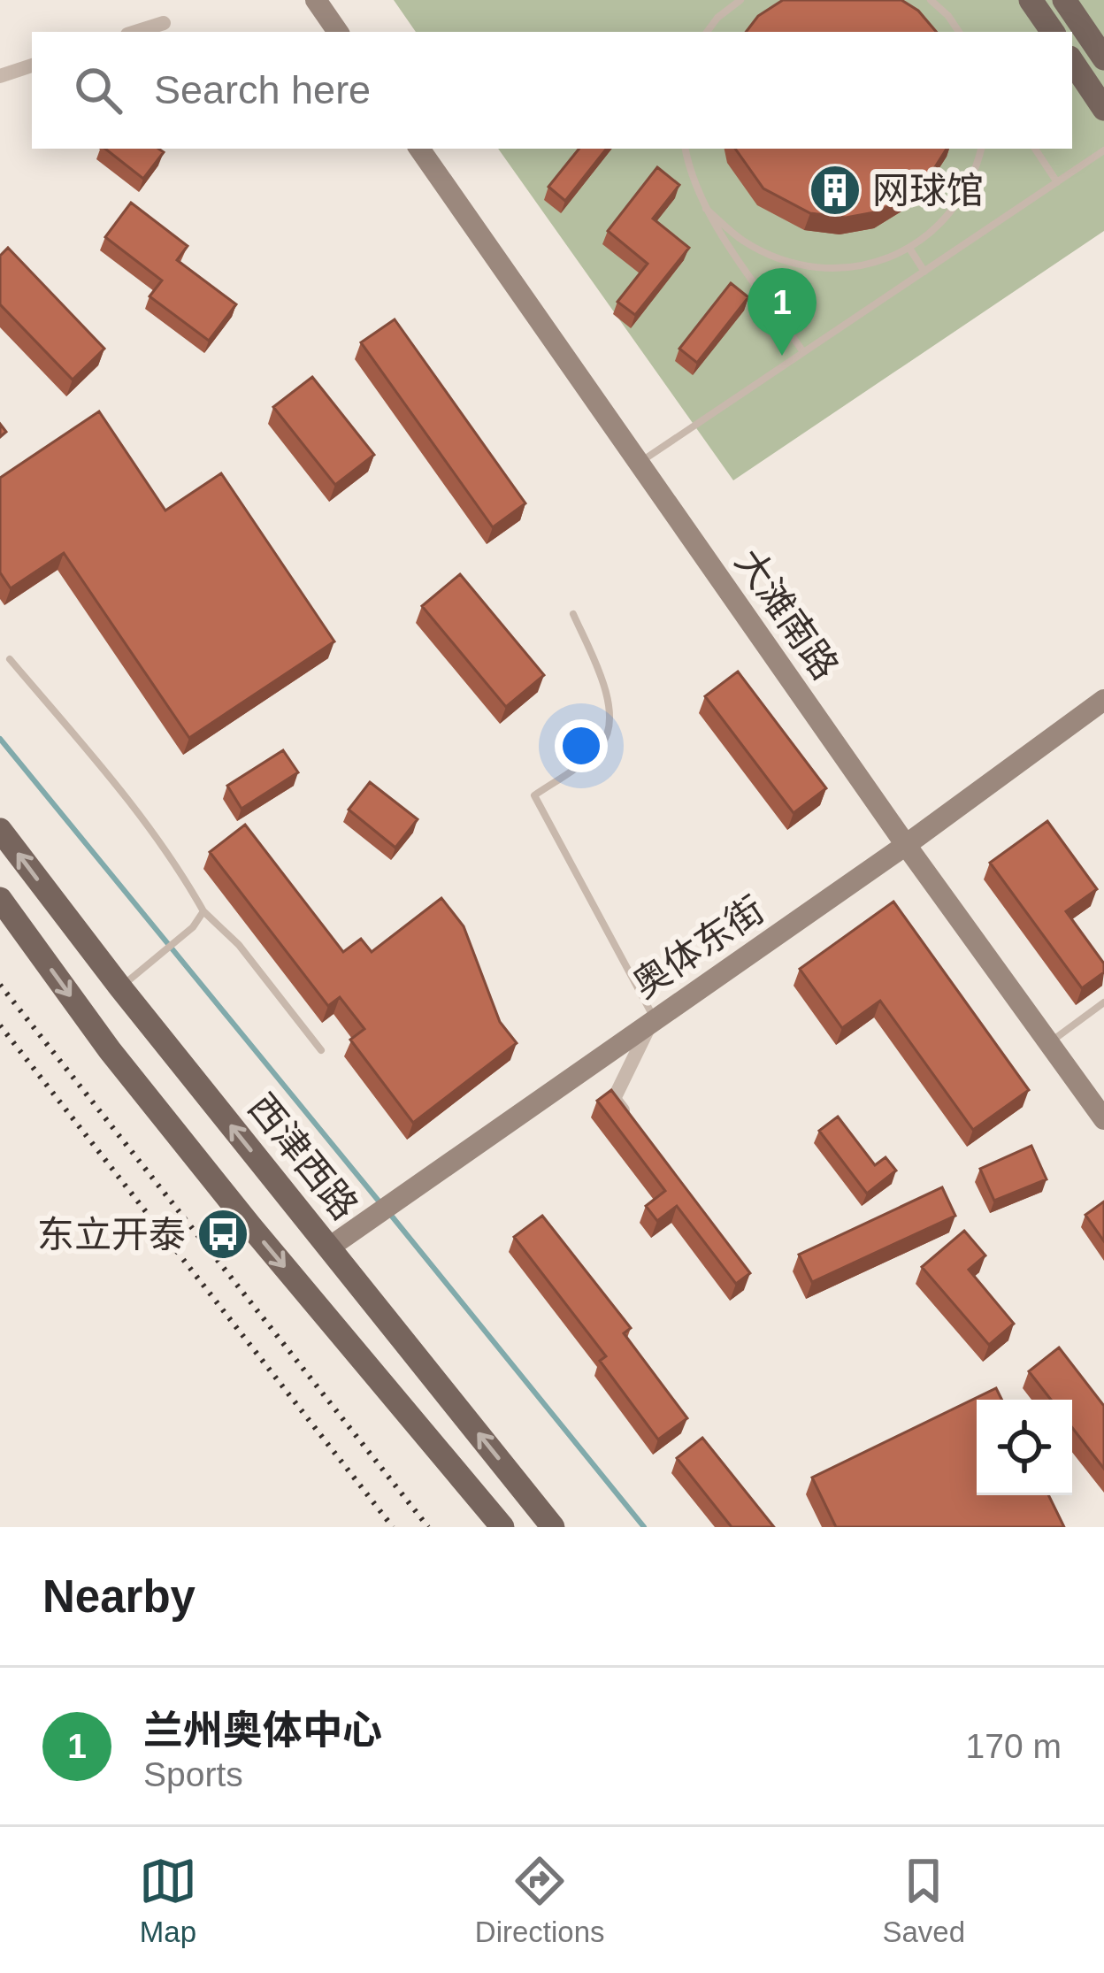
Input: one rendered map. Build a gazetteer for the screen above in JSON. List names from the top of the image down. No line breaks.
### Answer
{"streets":{"main road":["西津西路"],"street":["大滩南路","奥体东街"]},"crossings":[["大滩南路","奥体东街"],["奥体东街","西津西路"]],"places":{"building":["网球馆"],"bus stop":["东立开泰"]},"page":{"search":"Search here","pins":"1","heading":"Nearby","list":[{"mark":"1","name":"兰州奥体中心","note":"Sports","value":"170 m"}],"nav":["Map","Directions","Saved"]}}
